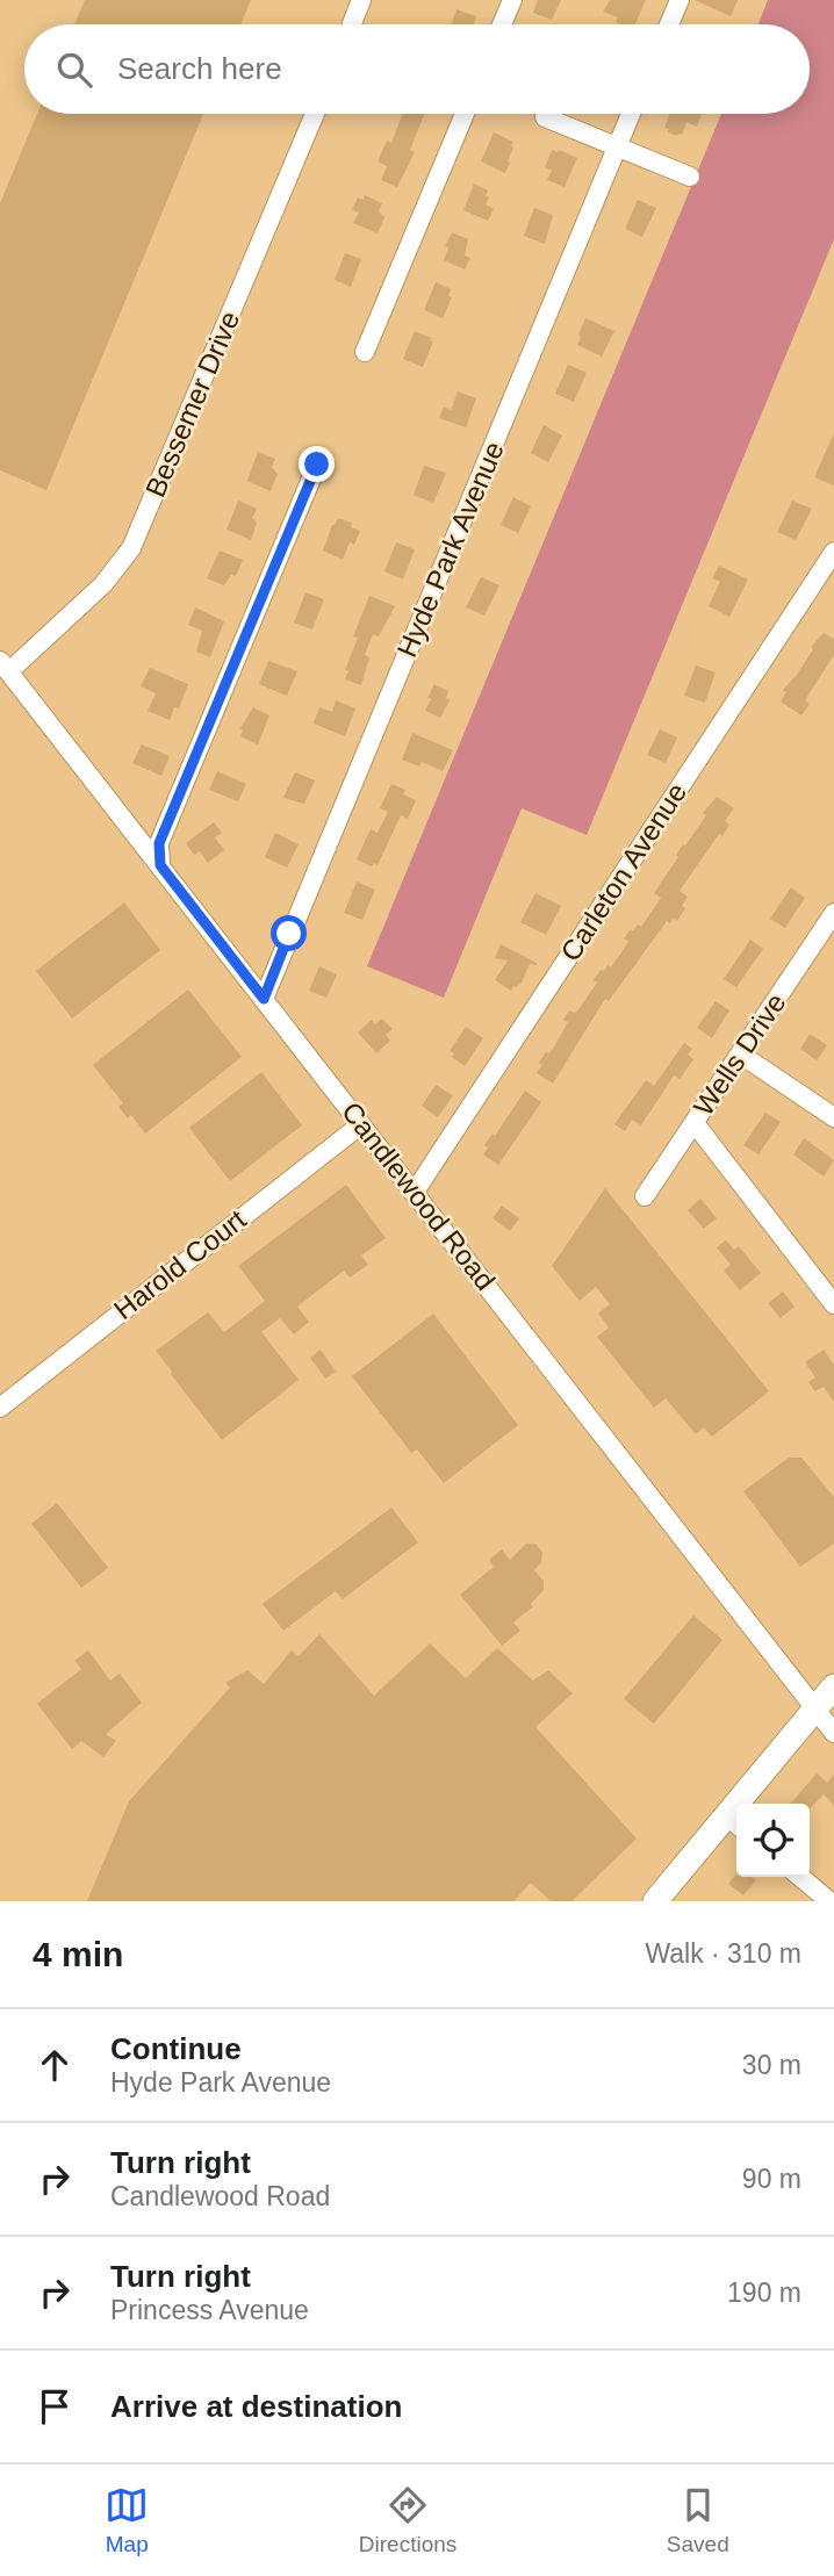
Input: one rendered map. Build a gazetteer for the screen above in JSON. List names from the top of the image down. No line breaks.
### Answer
{"streets":{"street":["Bessemer Drive","Hyde Park Avenue","Carleton Avenue","Wells Drive","Candlewood Road","Harold Court"]},"crossings":[["Bessemer Drive","Candlewood Road"],["Hyde Park Avenue","Candlewood Road"],["Carleton Avenue","Candlewood Road"],["Candlewood Road","Harold Court"]],"page":{"search":"Search here","heading":["4 min","Walk · 310 m"],"list":[["Continue","Hyde Park Avenue","30 m"],["Turn right","Candlewood Road","90 m"],["Turn right","Princess Avenue","190 m"],"Arrive at destination"],"nav":["Map","Directions","Saved"]}}
